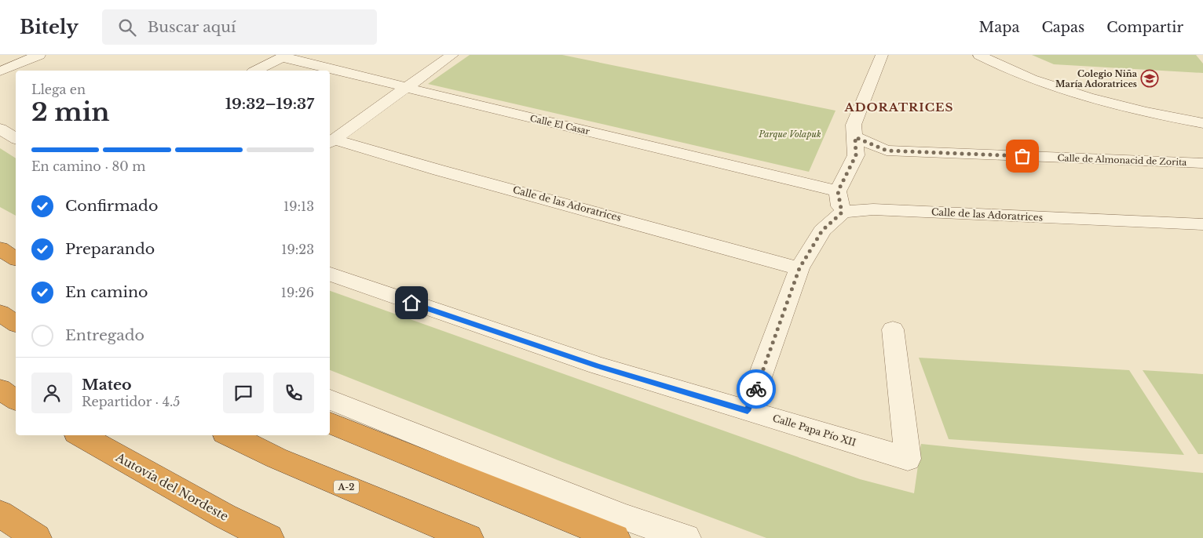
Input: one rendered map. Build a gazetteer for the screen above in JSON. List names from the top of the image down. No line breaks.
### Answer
{"streets":{"highway":["Autovía del Nordeste","A-2"],"street":["Calle El Casar","Calle de Almonacid de Zorita","Calle de las Adoratrices","Calle Papa Pío XII"]},"districts":["ADORATRICES"],"parks":["Parque Volapuk"],"places":{"school or university":["Colegio Niña María Adoratrices"]},"page":{"header":"Bitely","search":"Buscar aquí","nav":["Mapa","Capas","Compartir"],"heading":["2 min","Llega en","19:32–19:37"],"panel":["Mateo","Repartidor · 4.5"],"bar":"En camino · 80 m","list":[["Confirmado","19:13"],["Preparando","19:23"],["En camino","19:26"],"Entregado"]}}
